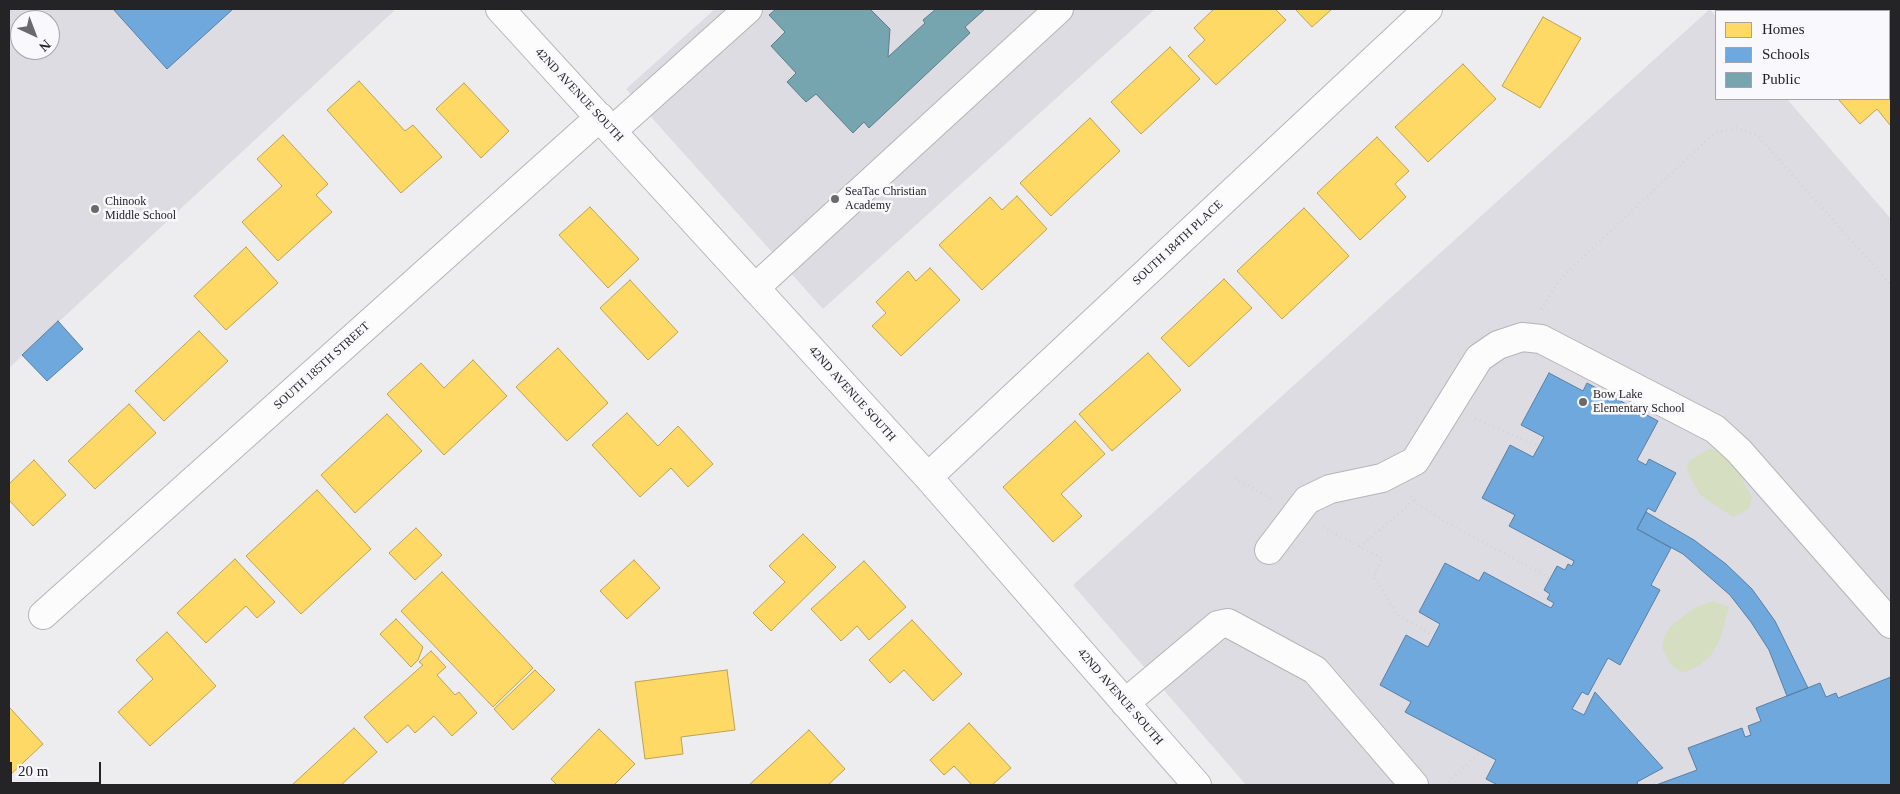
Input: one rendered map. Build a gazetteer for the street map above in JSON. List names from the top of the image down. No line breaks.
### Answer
{"streets":{"street":["42ND AVENUE SOUTH","SOUTH 184TH PLACE","SOUTH 185TH STREET"]},"crossings":[["42ND AVENUE SOUTH","SOUTH 184TH PLACE"],["42ND AVENUE SOUTH","SOUTH 185TH STREET"]],"places":["SeaTac Christian Academy","Chinook Middle School","Bow Lake Elementary School"],"legend":["Homes","Schools","Public"],"scale_bar":"20 m","north":"bottom right"}
